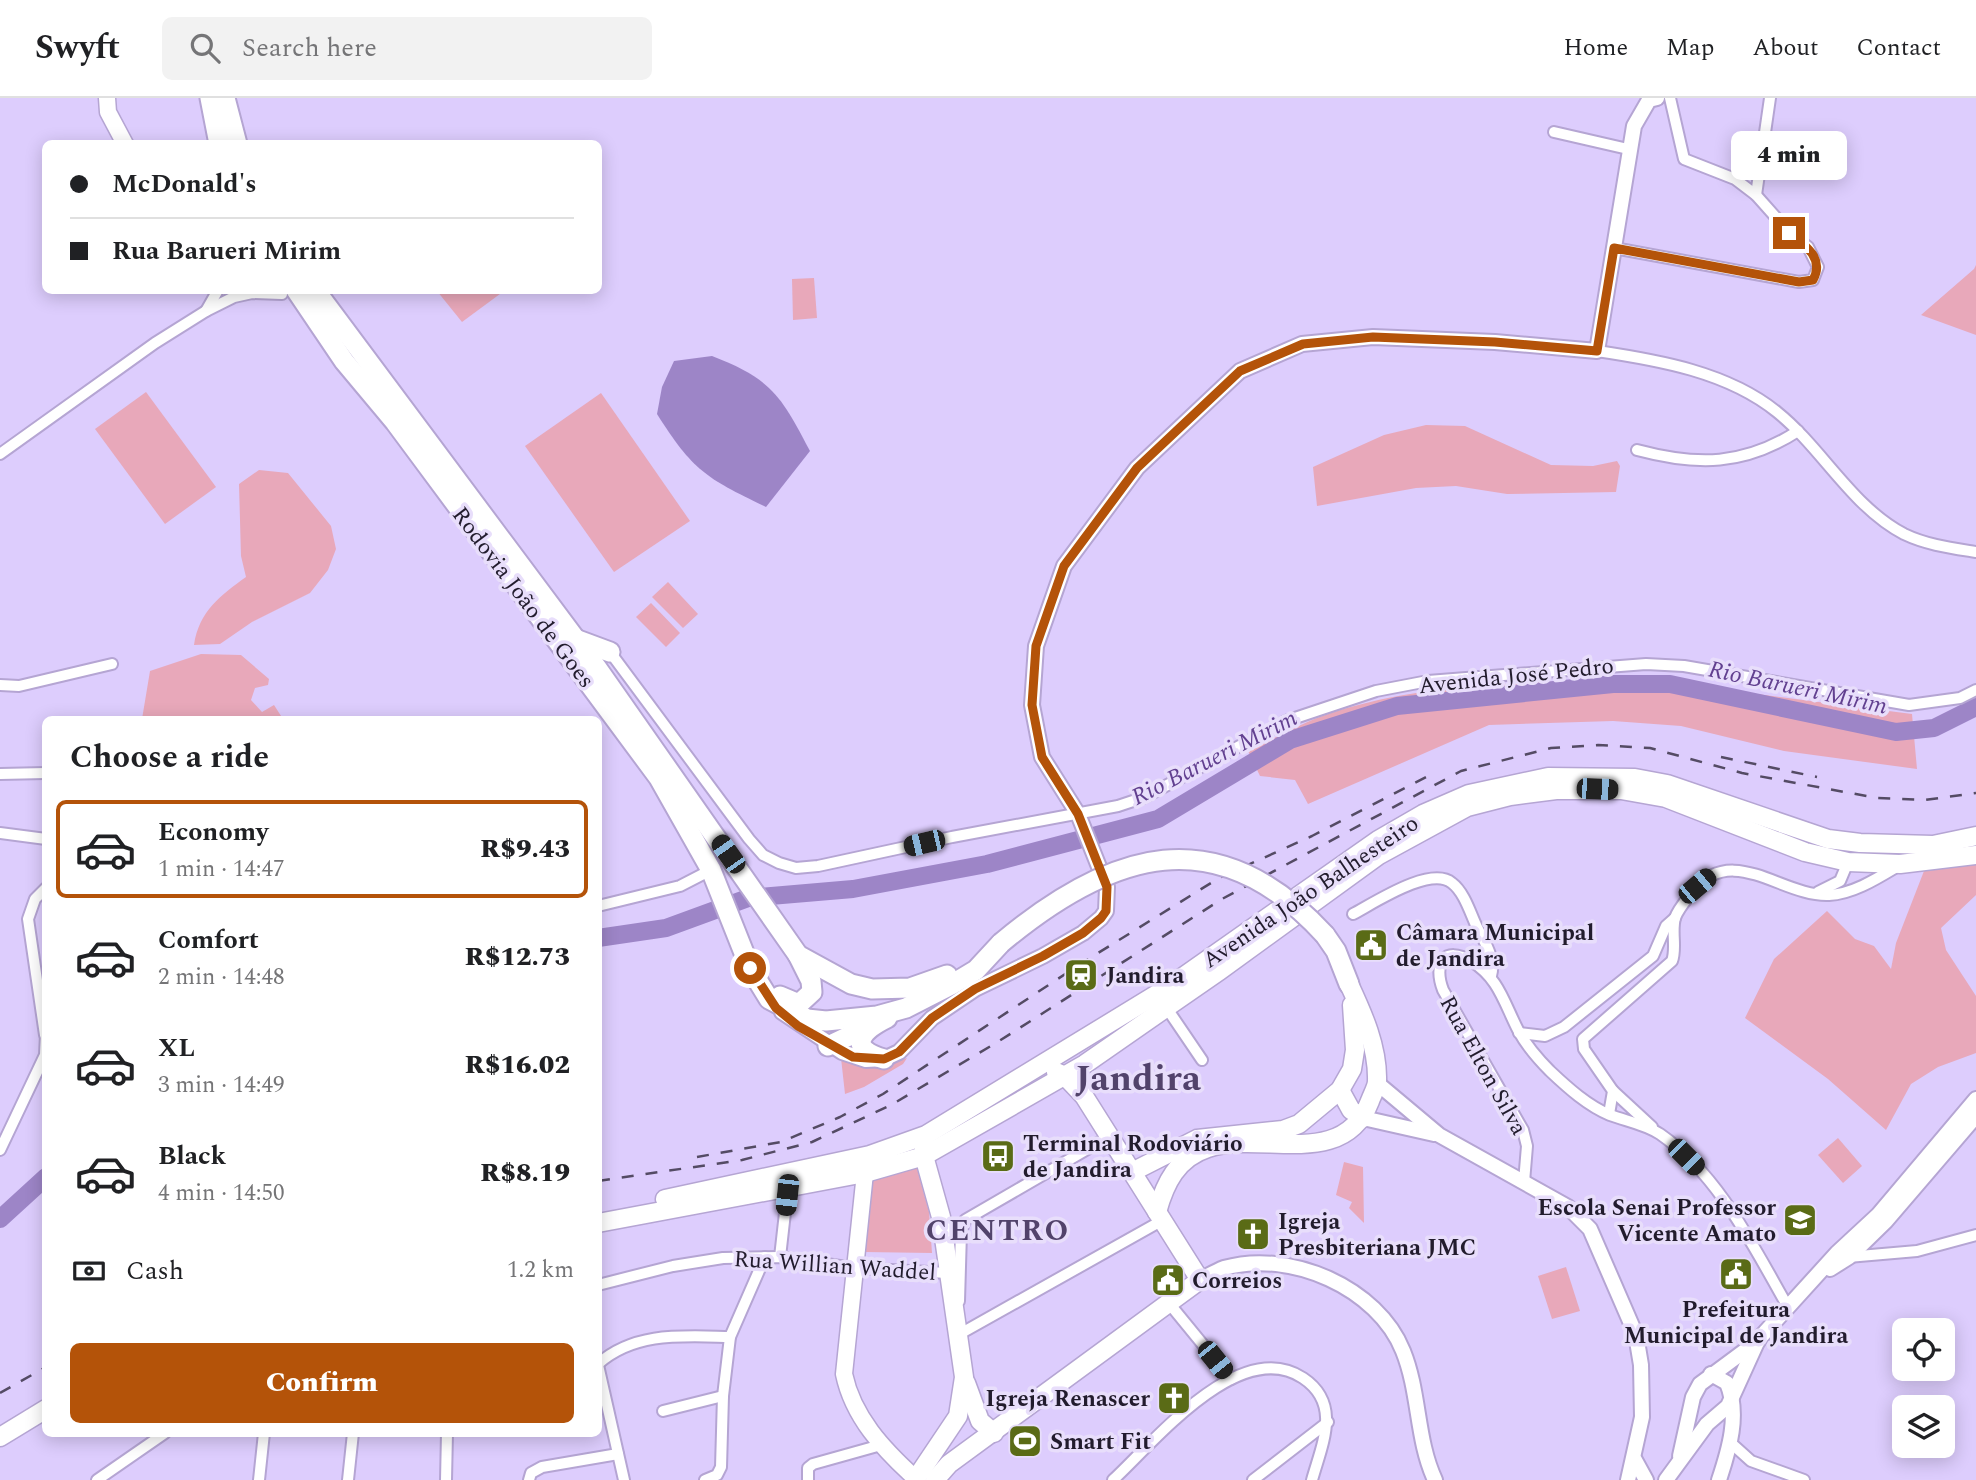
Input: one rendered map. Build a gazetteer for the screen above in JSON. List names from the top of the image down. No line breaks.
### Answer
{"streets":{"highway":["Rodovia João de Goes"],"main road":["Avenida João Balhesteiro"],"street":["Avenida José Pedro","Rua Elton Silva","Rua Willian Waddel"]},"districts":["Jandira","CENTRO"],"water":["Rio Barueri Mirim"],"places":{"public building":["Câmara Municipal de Jandira","Prefeitura Municipal de Jandira","Correios"],"station":["Jandira"],"bus stop":["Terminal Rodoviário de Jandira"],"school or university":["Escola Senai Professor Vicente Amato"],"church":["Igreja Presbiteriana JMC","Igreja Renascer"],"sports":["Smart Fit"]},"page":{"header":"Swyft","search":"Search here","nav":["Home","Map","About","Contact"],"bubble":"4 min","banner":["McDonald's","Rua Barueri Mirim"],"heading":"Choose a ride","list":[{"name":"Economy","note":"1 min · 14:47","value":"R$9.43"},{"name":"Comfort","note":"2 min · 14:48","value":"R$12.73"},{"name":"XL","note":"3 min · 14:49","value":"R$16.02"},{"name":"Black","note":"4 min · 14:50","value":"R$8.19"}],"pay":["Cash","1.2 km"],"buttons":"Confirm"}}
